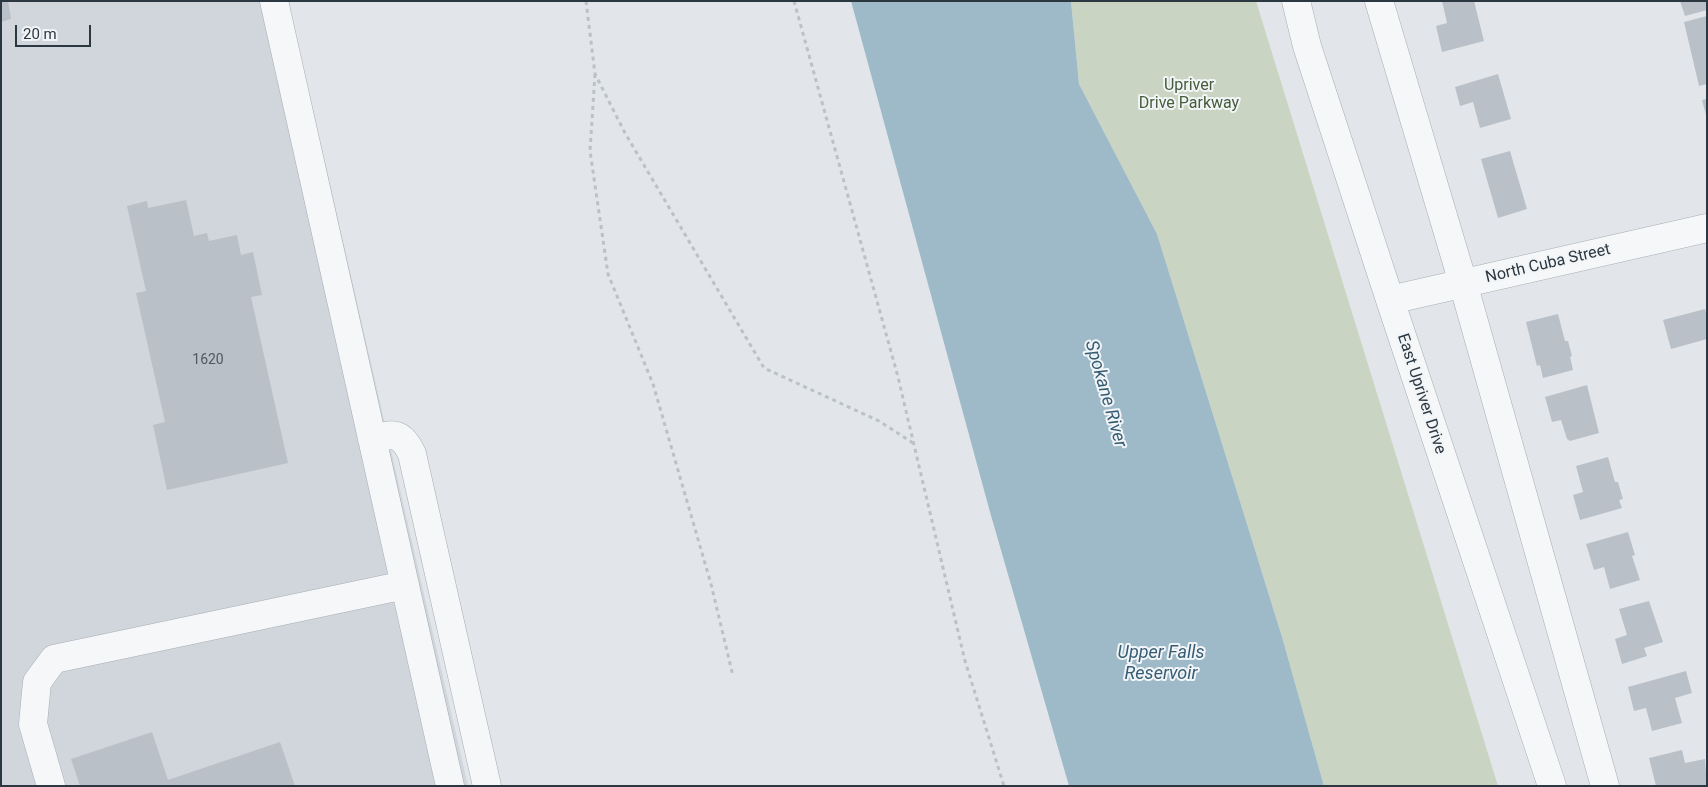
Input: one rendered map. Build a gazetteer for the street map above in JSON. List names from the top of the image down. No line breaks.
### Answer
{"streets":{"street":["North Cuba Street","East Upriver Drive"]},"crossings":[["North Cuba Street","East Upriver Drive"]],"water":["Spokane River","Upper Falls Reservoir"],"parks":["Upriver Drive Parkway"],"house_numbers":["1620"],"scale_bar":"20 m"}
